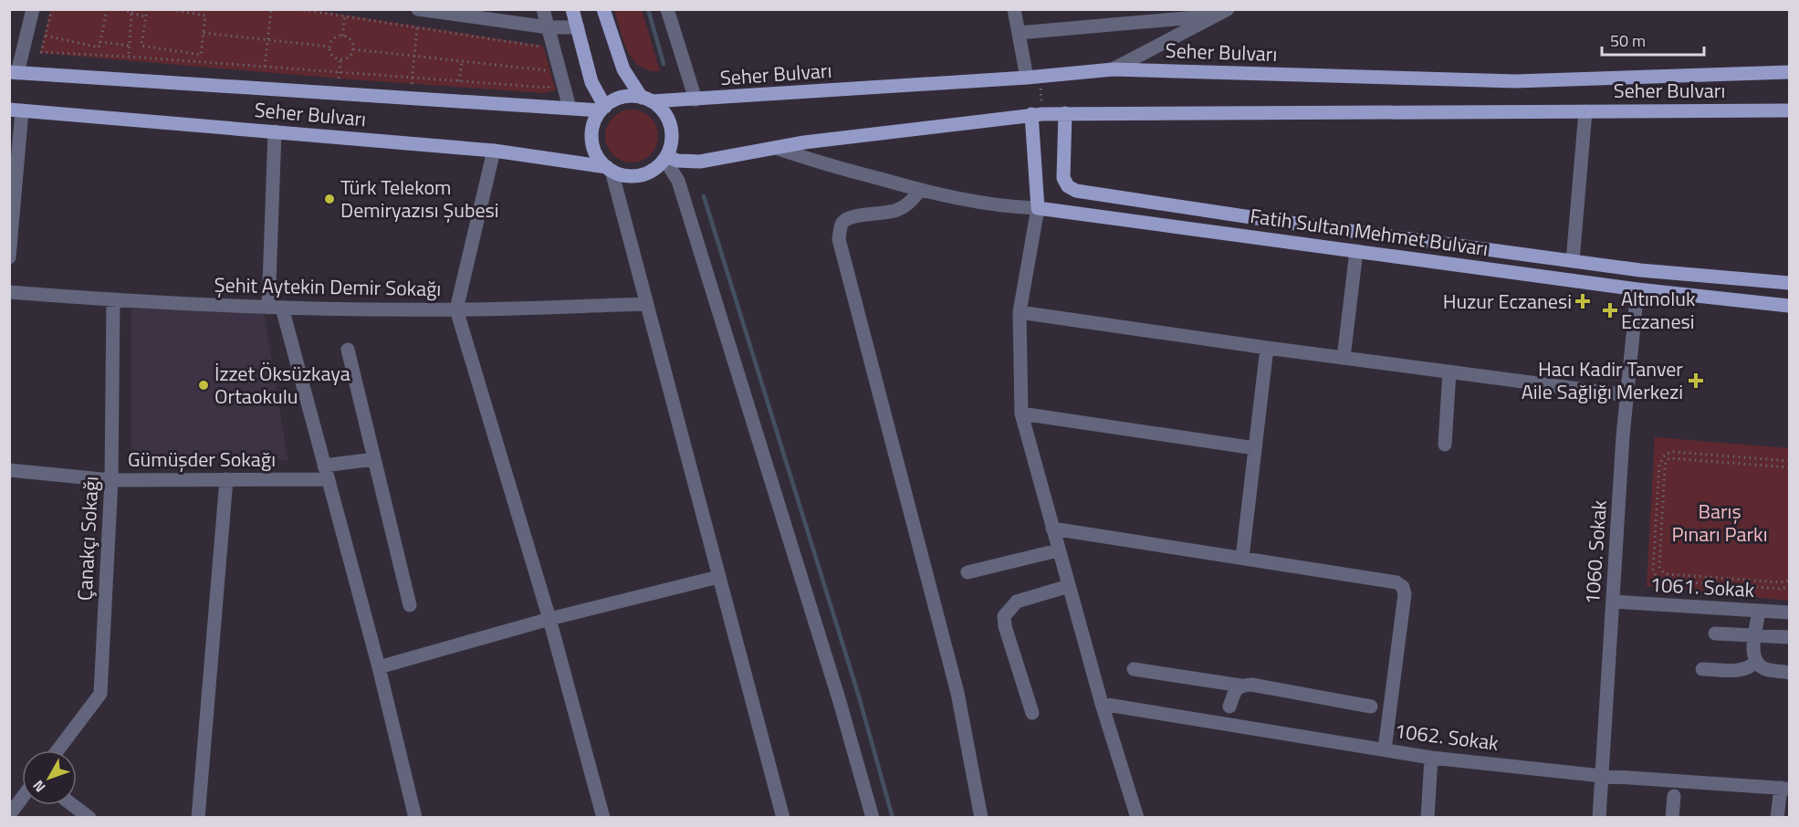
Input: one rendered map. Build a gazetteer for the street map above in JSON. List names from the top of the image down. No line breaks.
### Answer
{"streets":{"main road":["Seher Bulvarı","Fatih Sultan Mehmet Bulvarı"],"street":["Şehit Aytekin Demir Sokağı","Gümüşder Sokağı","Çanakçı Sokağı","1060. Sokak","1061. Sokak","1062. Sokak"]},"crossings":[["Seher Bulvarı","Fatih Sultan Mehmet Bulvarı"],["Fatih Sultan Mehmet Bulvarı","1060. Sokak"],["Şehit Aytekin Demir Sokağı","Çanakçı Sokağı"],["Gümüşder Sokağı","Çanakçı Sokağı"],["1060. Sokak","1061. Sokak"],["1060. Sokak","1062. Sokak"]],"parks":["Barış Pınarı Parkı"],"places":{"other":["Türk Telekom Demiryazısı Şubesi","İzzet Öksüzkaya Ortaokulu"],"health":["Huzur Eczanesi","Altınoluk Eczanesi","Hacı Kadir Tanver Aile Sağlığı Merkezi"]},"scale_bar":"50 m","north":"bottom left"}
